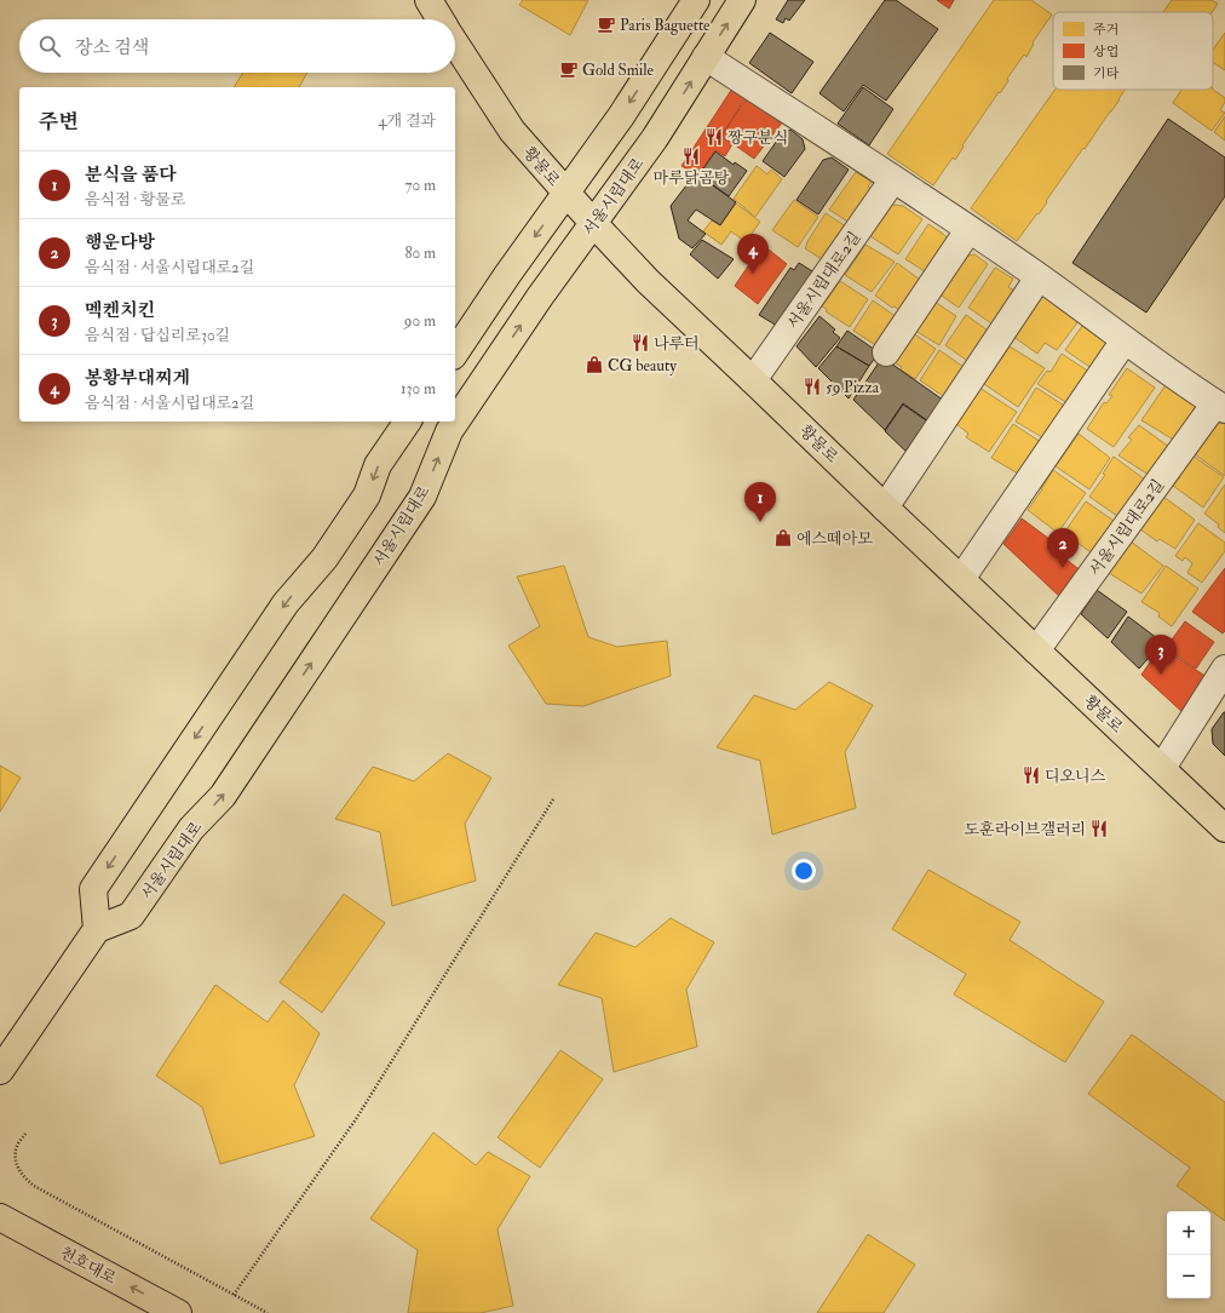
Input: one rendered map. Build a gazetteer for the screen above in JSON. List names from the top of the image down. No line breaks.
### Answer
{"streets":{"main road":["황물로","서울시립대로","천호대로"],"street":["서울시립대로2길"]},"crossings":[["황물로","서울시립대로"],["황물로","서울시립대로2길"],["서울시립대로","서울시립대로2길"]],"one_way":["천호대로"],"places":{"cafe":["Paris Baguette","Gold Smile"],"restaurant":["짱구분식","마루닭곰탕","나루터","59 Pizza","디오니스","도훈라이브갤러리"],"shop":["CG beauty","에스떼아모"]},"legend":["주거","상업","기타"],"page":{"search":"장소 검색","heading":["주변","4개 결과"],"list":[{"mark":"1","name":"분식을 품다","note":"음식점 · 황물로","value":"70 m"},{"mark":"2","name":"행운다방","note":"음식점 · 서울시립대로2길","value":"80 m"},{"mark":"3","name":"멕켄치킨","note":"음식점 · 답십리로30길","value":"90 m"},{"mark":"4","name":"봉황부대찌게","note":"음식점 · 서울시립대로2길","value":"130 m"}],"pins":["4","1","2","3"],"map_buttons":["+","−"]}}
